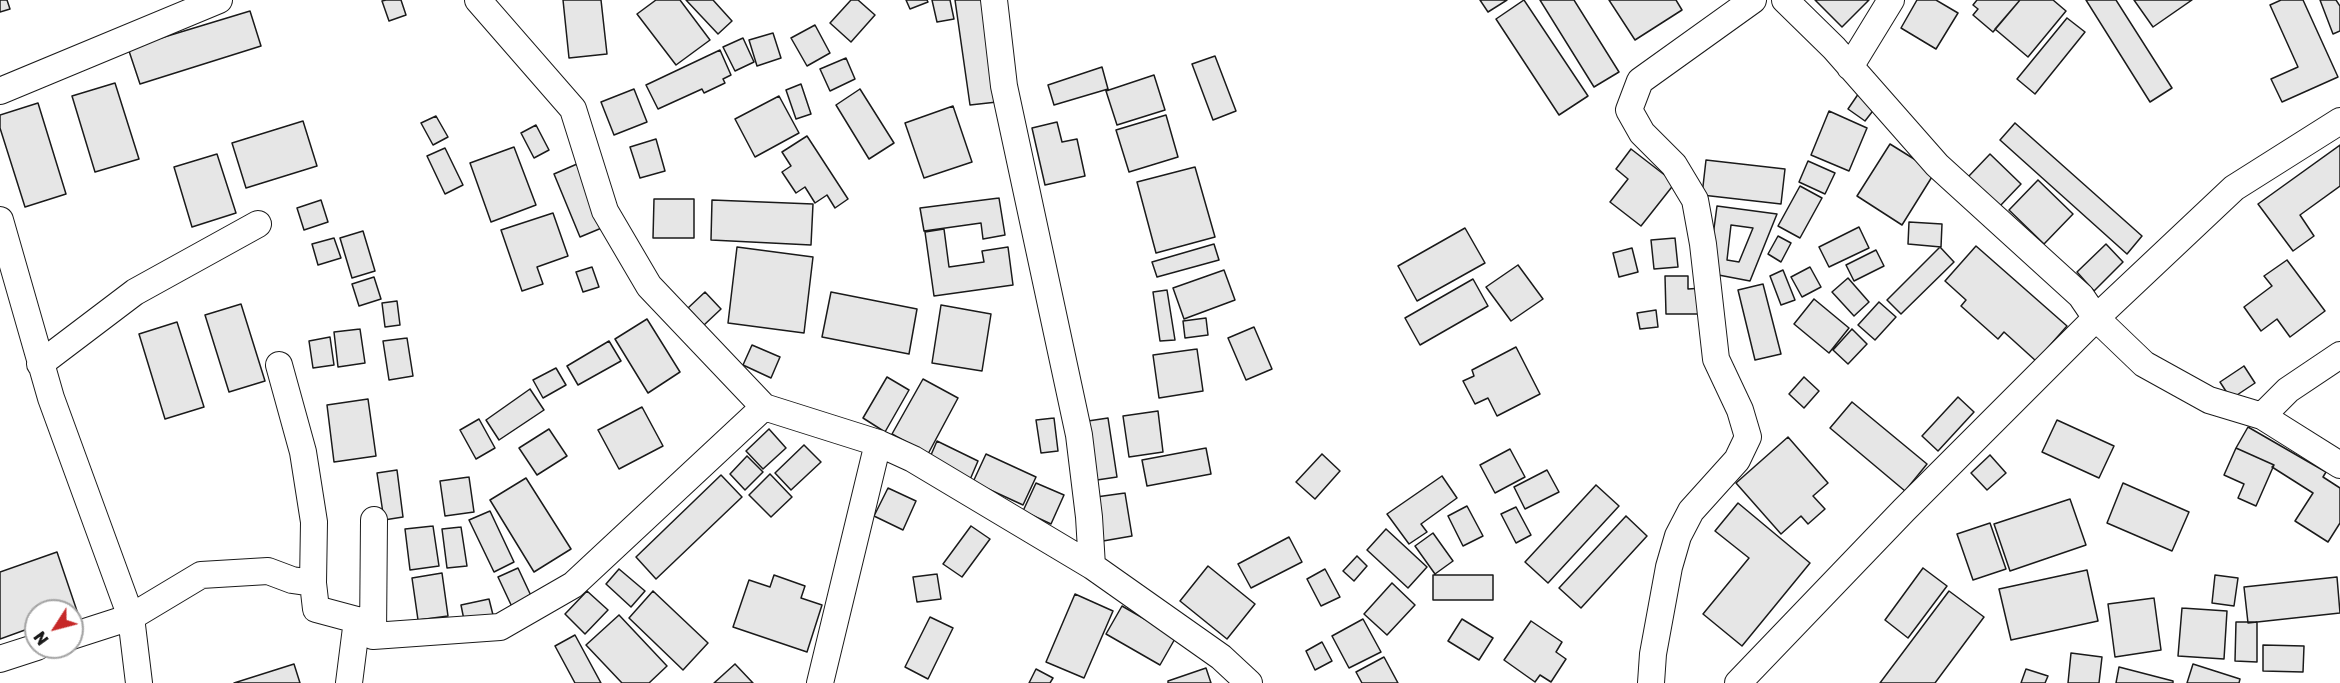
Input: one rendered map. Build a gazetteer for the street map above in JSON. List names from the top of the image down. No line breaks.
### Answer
{"north":"bottom left"}
